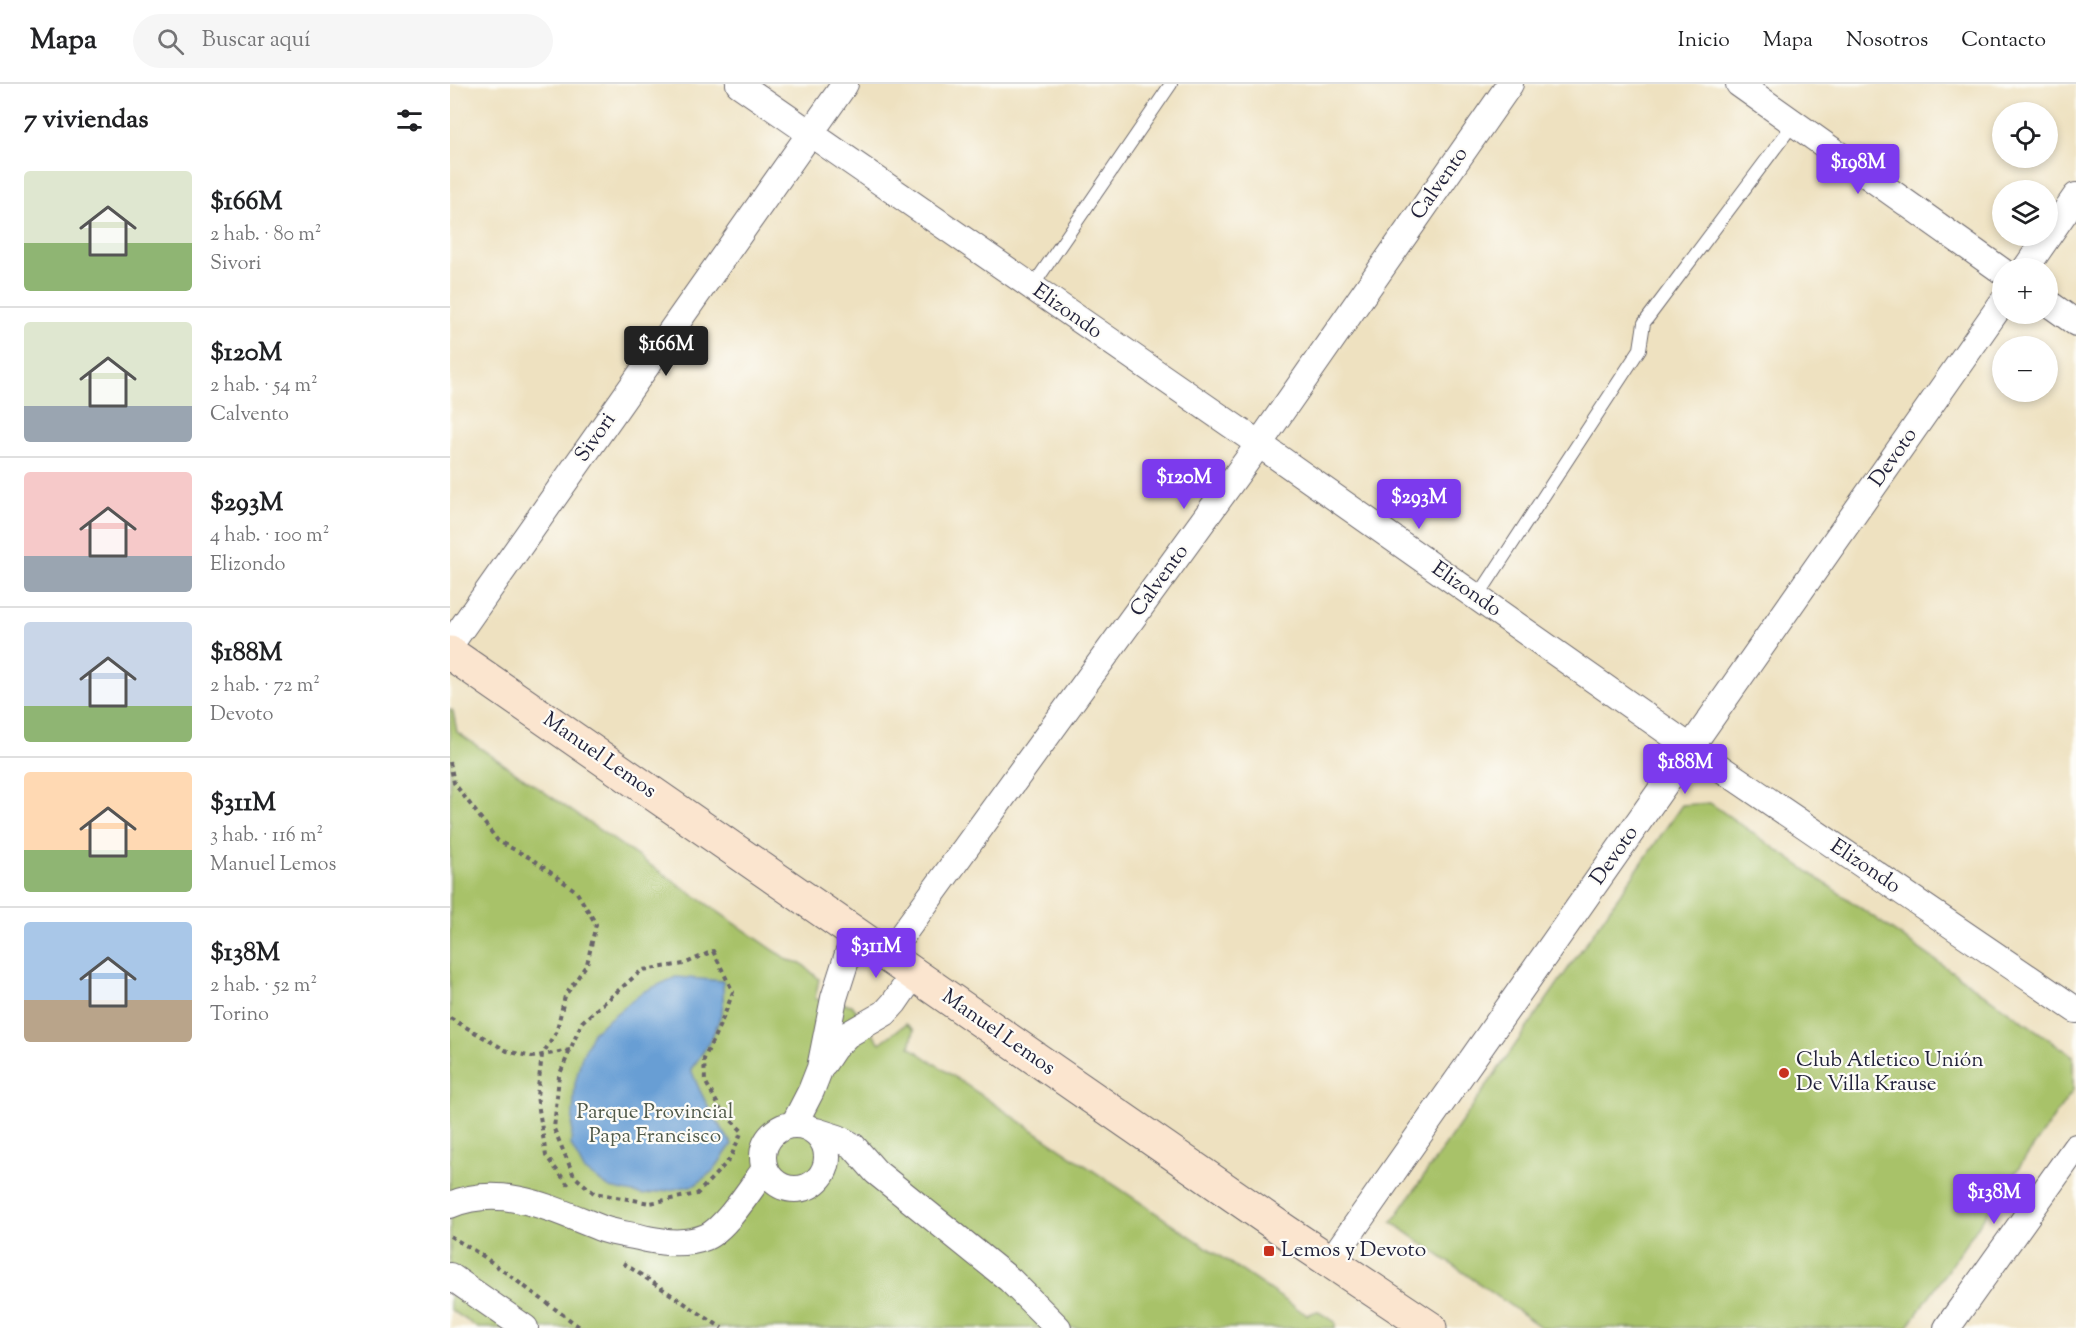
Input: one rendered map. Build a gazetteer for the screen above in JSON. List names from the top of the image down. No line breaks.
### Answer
{"streets":{"main road":["Manuel Lemos"],"street":["Calvento","Elizondo","Sivori","Devoto"]},"crossings":[["Calvento","Elizondo"],["Calvento","Manuel Lemos"],["Elizondo","Sivori"],["Elizondo","Devoto"],["Devoto","Manuel Lemos"]],"parks":["Parque Provincial Papa Francisco"],"places":{"other":["Club Atletico Unión De Villa Krause"],"transit":["Lemos y Devoto"]},"page":{"header":"Mapa","search":"Buscar aquí","nav":["Inicio","Mapa","Nosotros","Contacto"],"heading":"7 viviendas","map_buttons":["+","−"],"price":["$198M","$166M","$120M","$293M","$188M","$311M","$138M"],"list":[{"name":"$166M","note":"2 hab. · 80 m² · Sivori"},{"name":"$120M","note":"2 hab. · 54 m² · Calvento"},{"name":"$293M","note":"4 hab. · 100 m² · Elizondo"},{"name":"$188M","note":"2 hab. · 72 m² · Devoto"},{"name":"$311M","note":"3 hab. · 116 m² · Manuel Lemos"},{"name":"$138M","note":"2 hab. · 52 m² · Torino"}]}}
